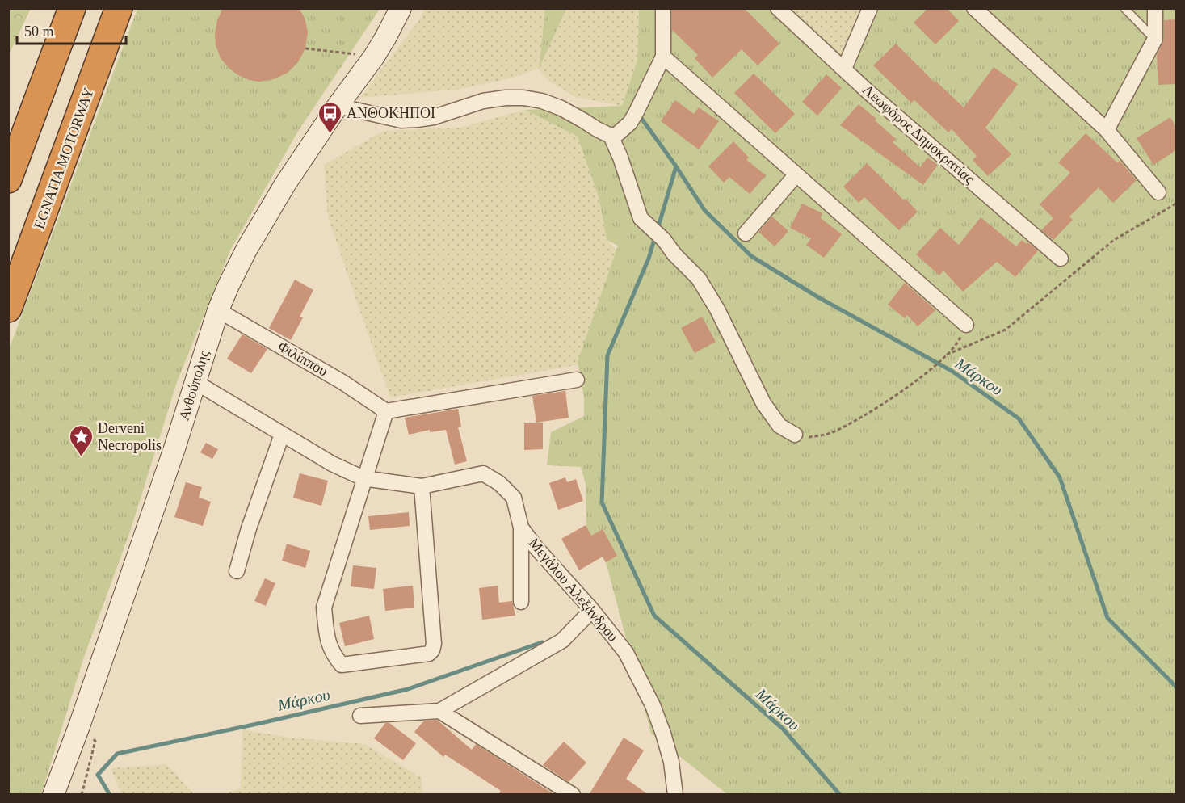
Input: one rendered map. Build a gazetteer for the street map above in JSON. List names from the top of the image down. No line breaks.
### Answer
{"streets":{"highway":["EGNATIA MOTORWAY"],"street":["Λεωφόρος Δημοκρατίας","Φιλίππου","Ανθούπολης","Μεγάλου Αλεξάνδρου"]},"crossings":[["Φιλίππου","Ανθούπολης"],["Ανθούπολης","Μεγάλου Αλεξάνδρου"]],"water":["Μάρκου"],"places":{"bus stop":["ΑΝΘΟΚΗΠΟΙ"],"place":["Derveni Necropolis"]},"scale_bar":"50 m"}
